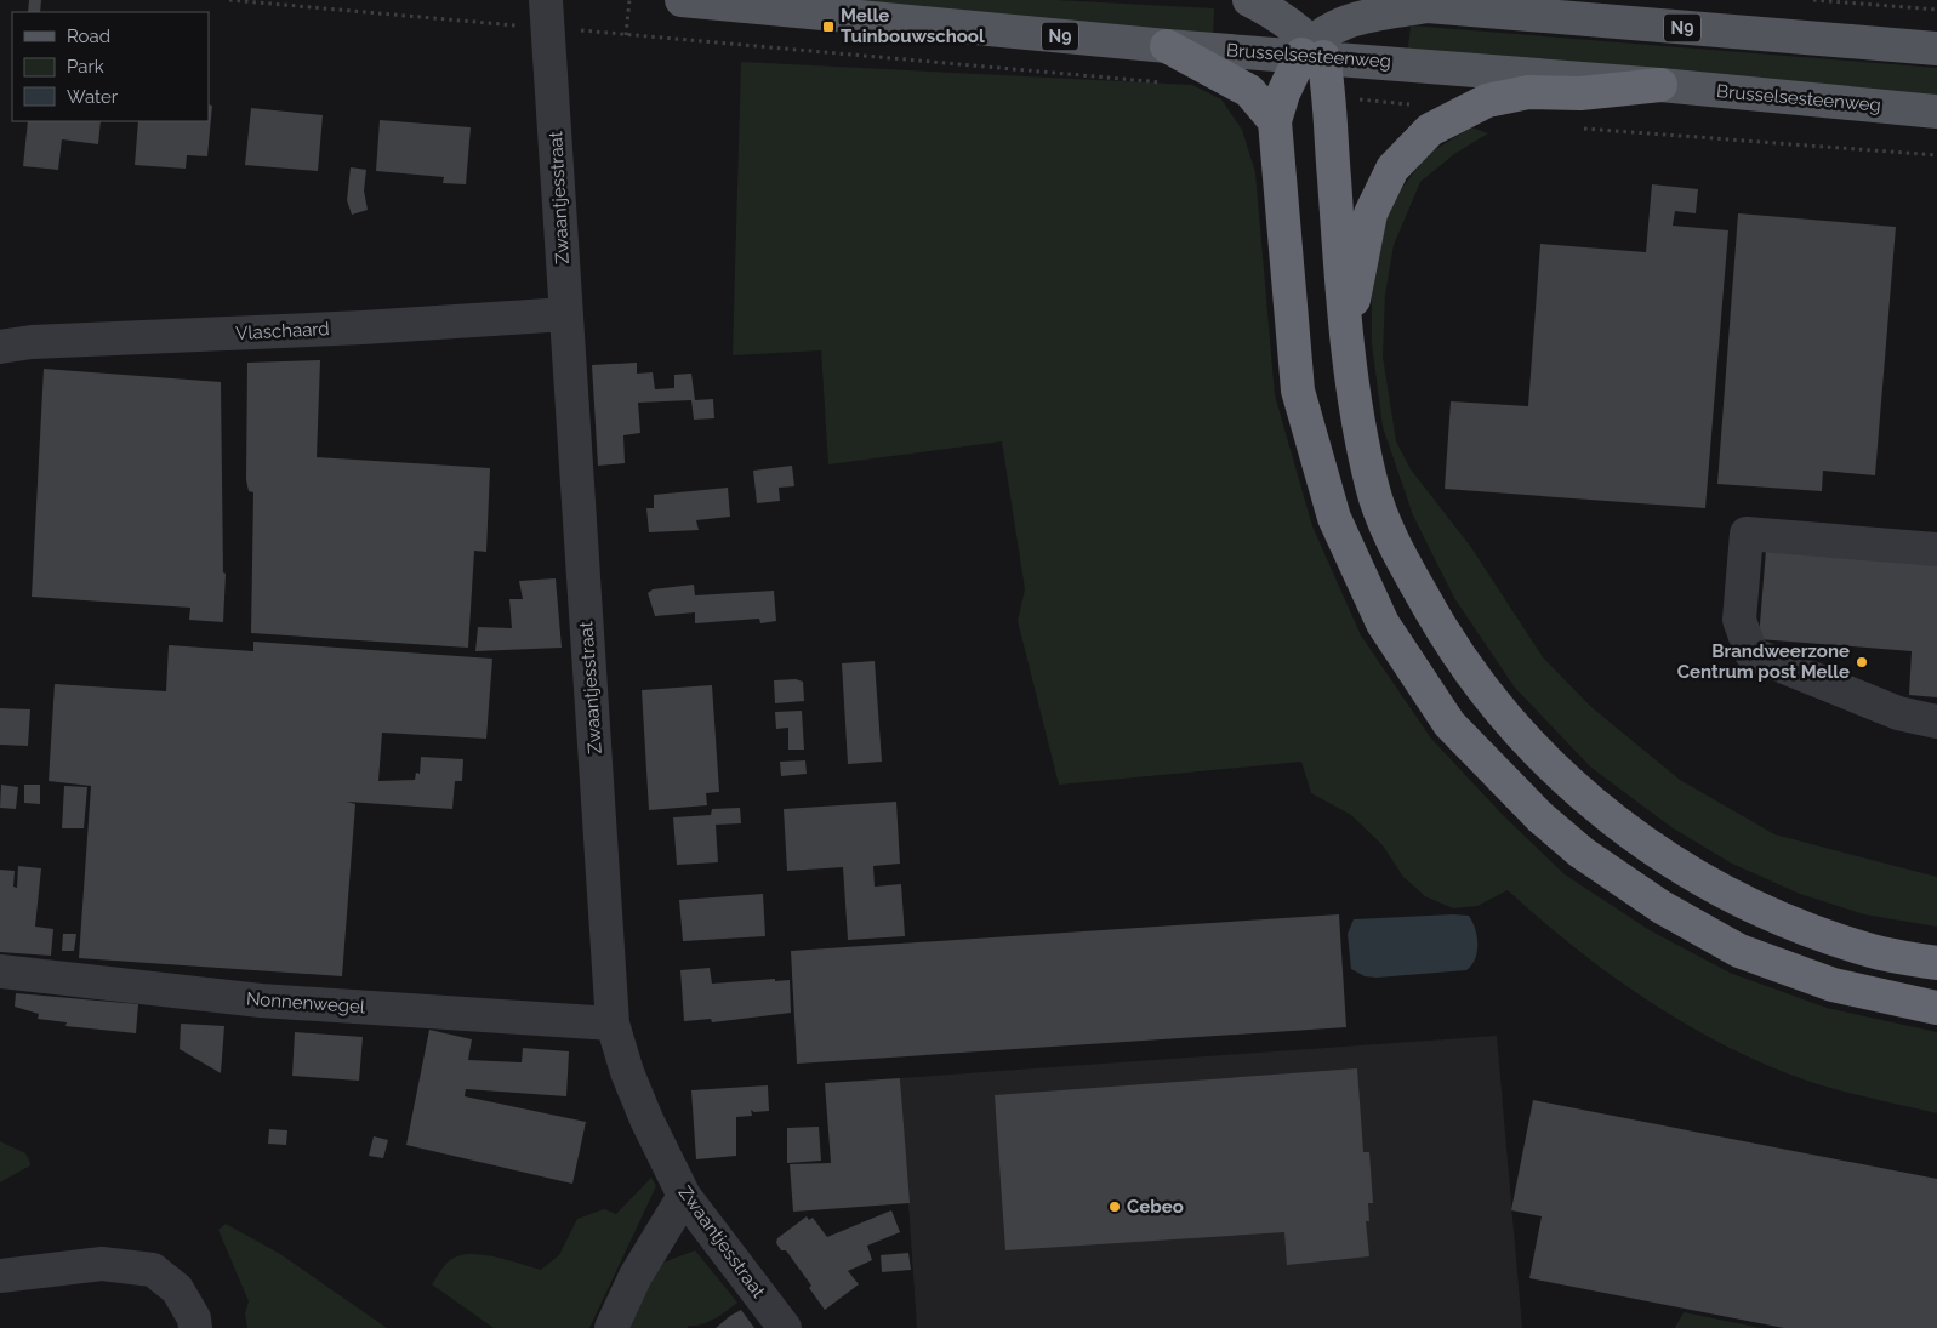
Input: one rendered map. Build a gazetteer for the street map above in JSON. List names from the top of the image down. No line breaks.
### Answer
{"streets":{"main road":["N9","Brusselsesteenweg"],"street":["Zwaantjesstraat","Vlaschaard","Nonnenwegel"]},"crossings":[["Zwaantjesstraat","Vlaschaard"],["Zwaantjesstraat","Nonnenwegel"]],"places":{"transit":["Melle Tuinbouwschool"],"other":["Brandweerzone Centrum post Melle","Cebeo"]},"legend":["Road","Park","Water"]}
